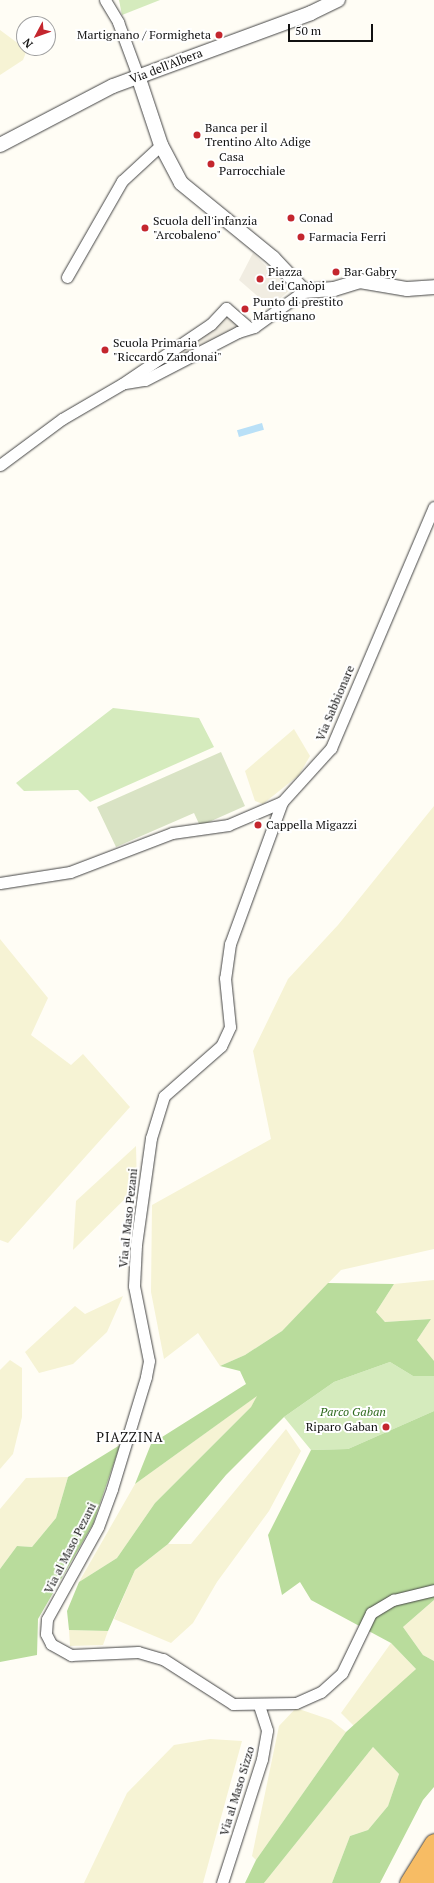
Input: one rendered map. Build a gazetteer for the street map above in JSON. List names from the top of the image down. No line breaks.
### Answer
{"streets":{"street":["Via dell'Albera","Via Sabbionare","Via al Maso Pezani","Via al Maso Sizzo"]},"crossings":[["Via Sabbionare","Via al Maso Pezani"],["Via al Maso Pezani","Via al Maso Sizzo"]],"districts":["PIAZZINA"],"parks":["Parco Gaban"],"places":["Martignano / Formigheta","Banca per il Trentino Alto Adige","Casa Parrocchiale","Conad","Scuola dell'infanzia \"Arcobaleno\"","Farmacia Ferri","Bar Gabry","Piazza dei Canòpi","Punto di prestito Martignano","Scuola Primaria \"Riccardo Zandonai\"","Cappella Migazzi","Riparo Gaban"],"scale_bar":"50 m","north":"bottom left"}
